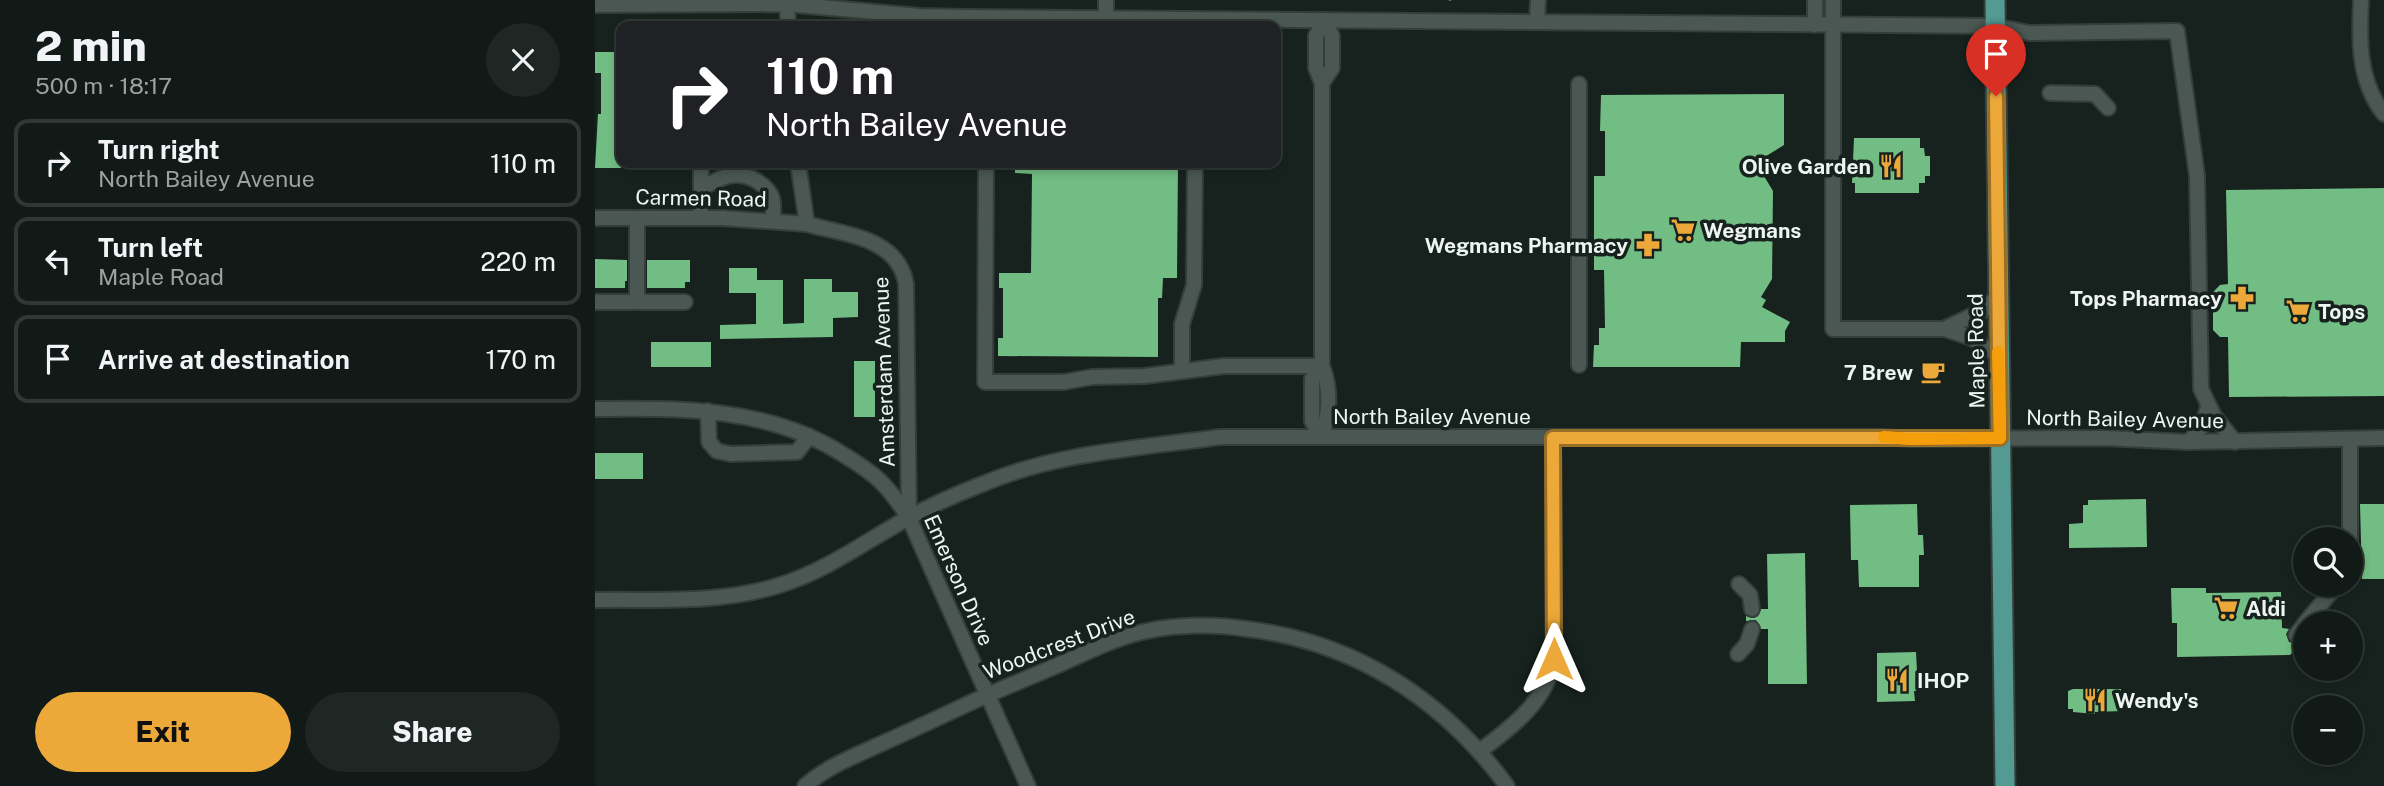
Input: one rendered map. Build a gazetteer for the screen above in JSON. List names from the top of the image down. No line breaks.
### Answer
{"streets":{"main road":["Maple Road"],"street":["Carmen Road","Amsterdam Avenue","North Bailey Avenue","Emerson Drive","Woodcrest Drive"]},"crossings":[["Carmen Road","Amsterdam Avenue"],["Maple Road","North Bailey Avenue"],["Amsterdam Avenue","North Bailey Avenue"],["Amsterdam Avenue","Emerson Drive"],["North Bailey Avenue","Emerson Drive"],["Emerson Drive","Woodcrest Drive"]],"places":{"restaurant":["Olive Garden","IHOP","Wendy's"],"supermarket":["Wegmans","Tops","Aldi"],"pharmacy":["Wegmans Pharmacy","Tops Pharmacy"],"cafe":["7 Brew"]},"page":{"heading":["2 min","500 m · 18:17"],"turn":["110 m","North Bailey Avenue"],"list":[{"name":"Turn right","note":"North Bailey Avenue","value":"110 m"},{"name":"Turn left","note":"Maple Road","value":"220 m"},{"name":"Arrive at destination","value":"170 m"}],"map_buttons":["+","−"],"buttons":["Exit","Share"]}}
